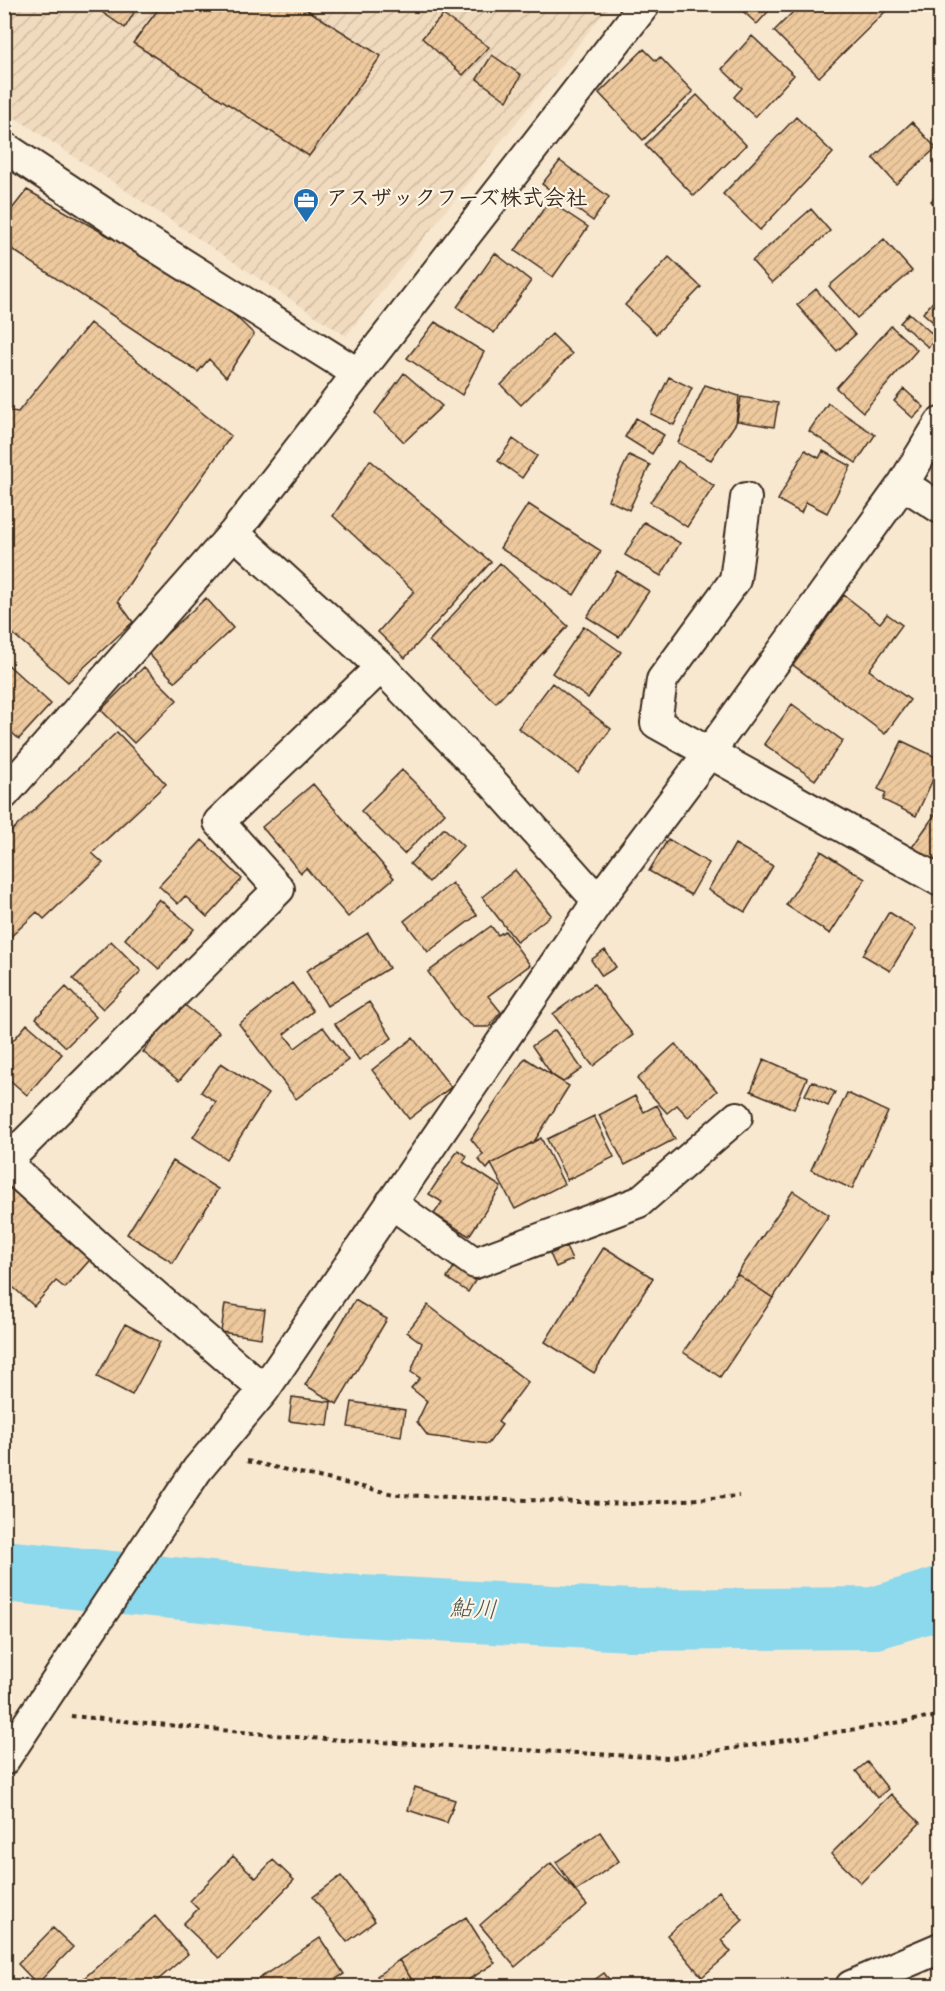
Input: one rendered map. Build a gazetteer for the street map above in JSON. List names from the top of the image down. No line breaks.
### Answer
{"water":["鮎川"],"places":{"office":["アスザックフーズ株式会社"]}}
